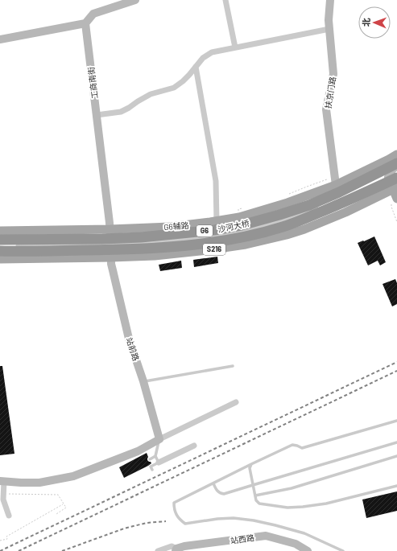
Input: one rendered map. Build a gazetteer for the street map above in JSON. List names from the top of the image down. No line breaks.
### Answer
{"streets":{"highway":["沙河大桥","G6"],"main road":["G6辅路","S216"],"street":["工商南街","扶京门路","站前路","站西路"]},"crossings":[["工商南街","G6辅路"],["工商南街","站前路"],["扶京门路","G6辅路"],["S216","站前路"]],"north":"left"}
